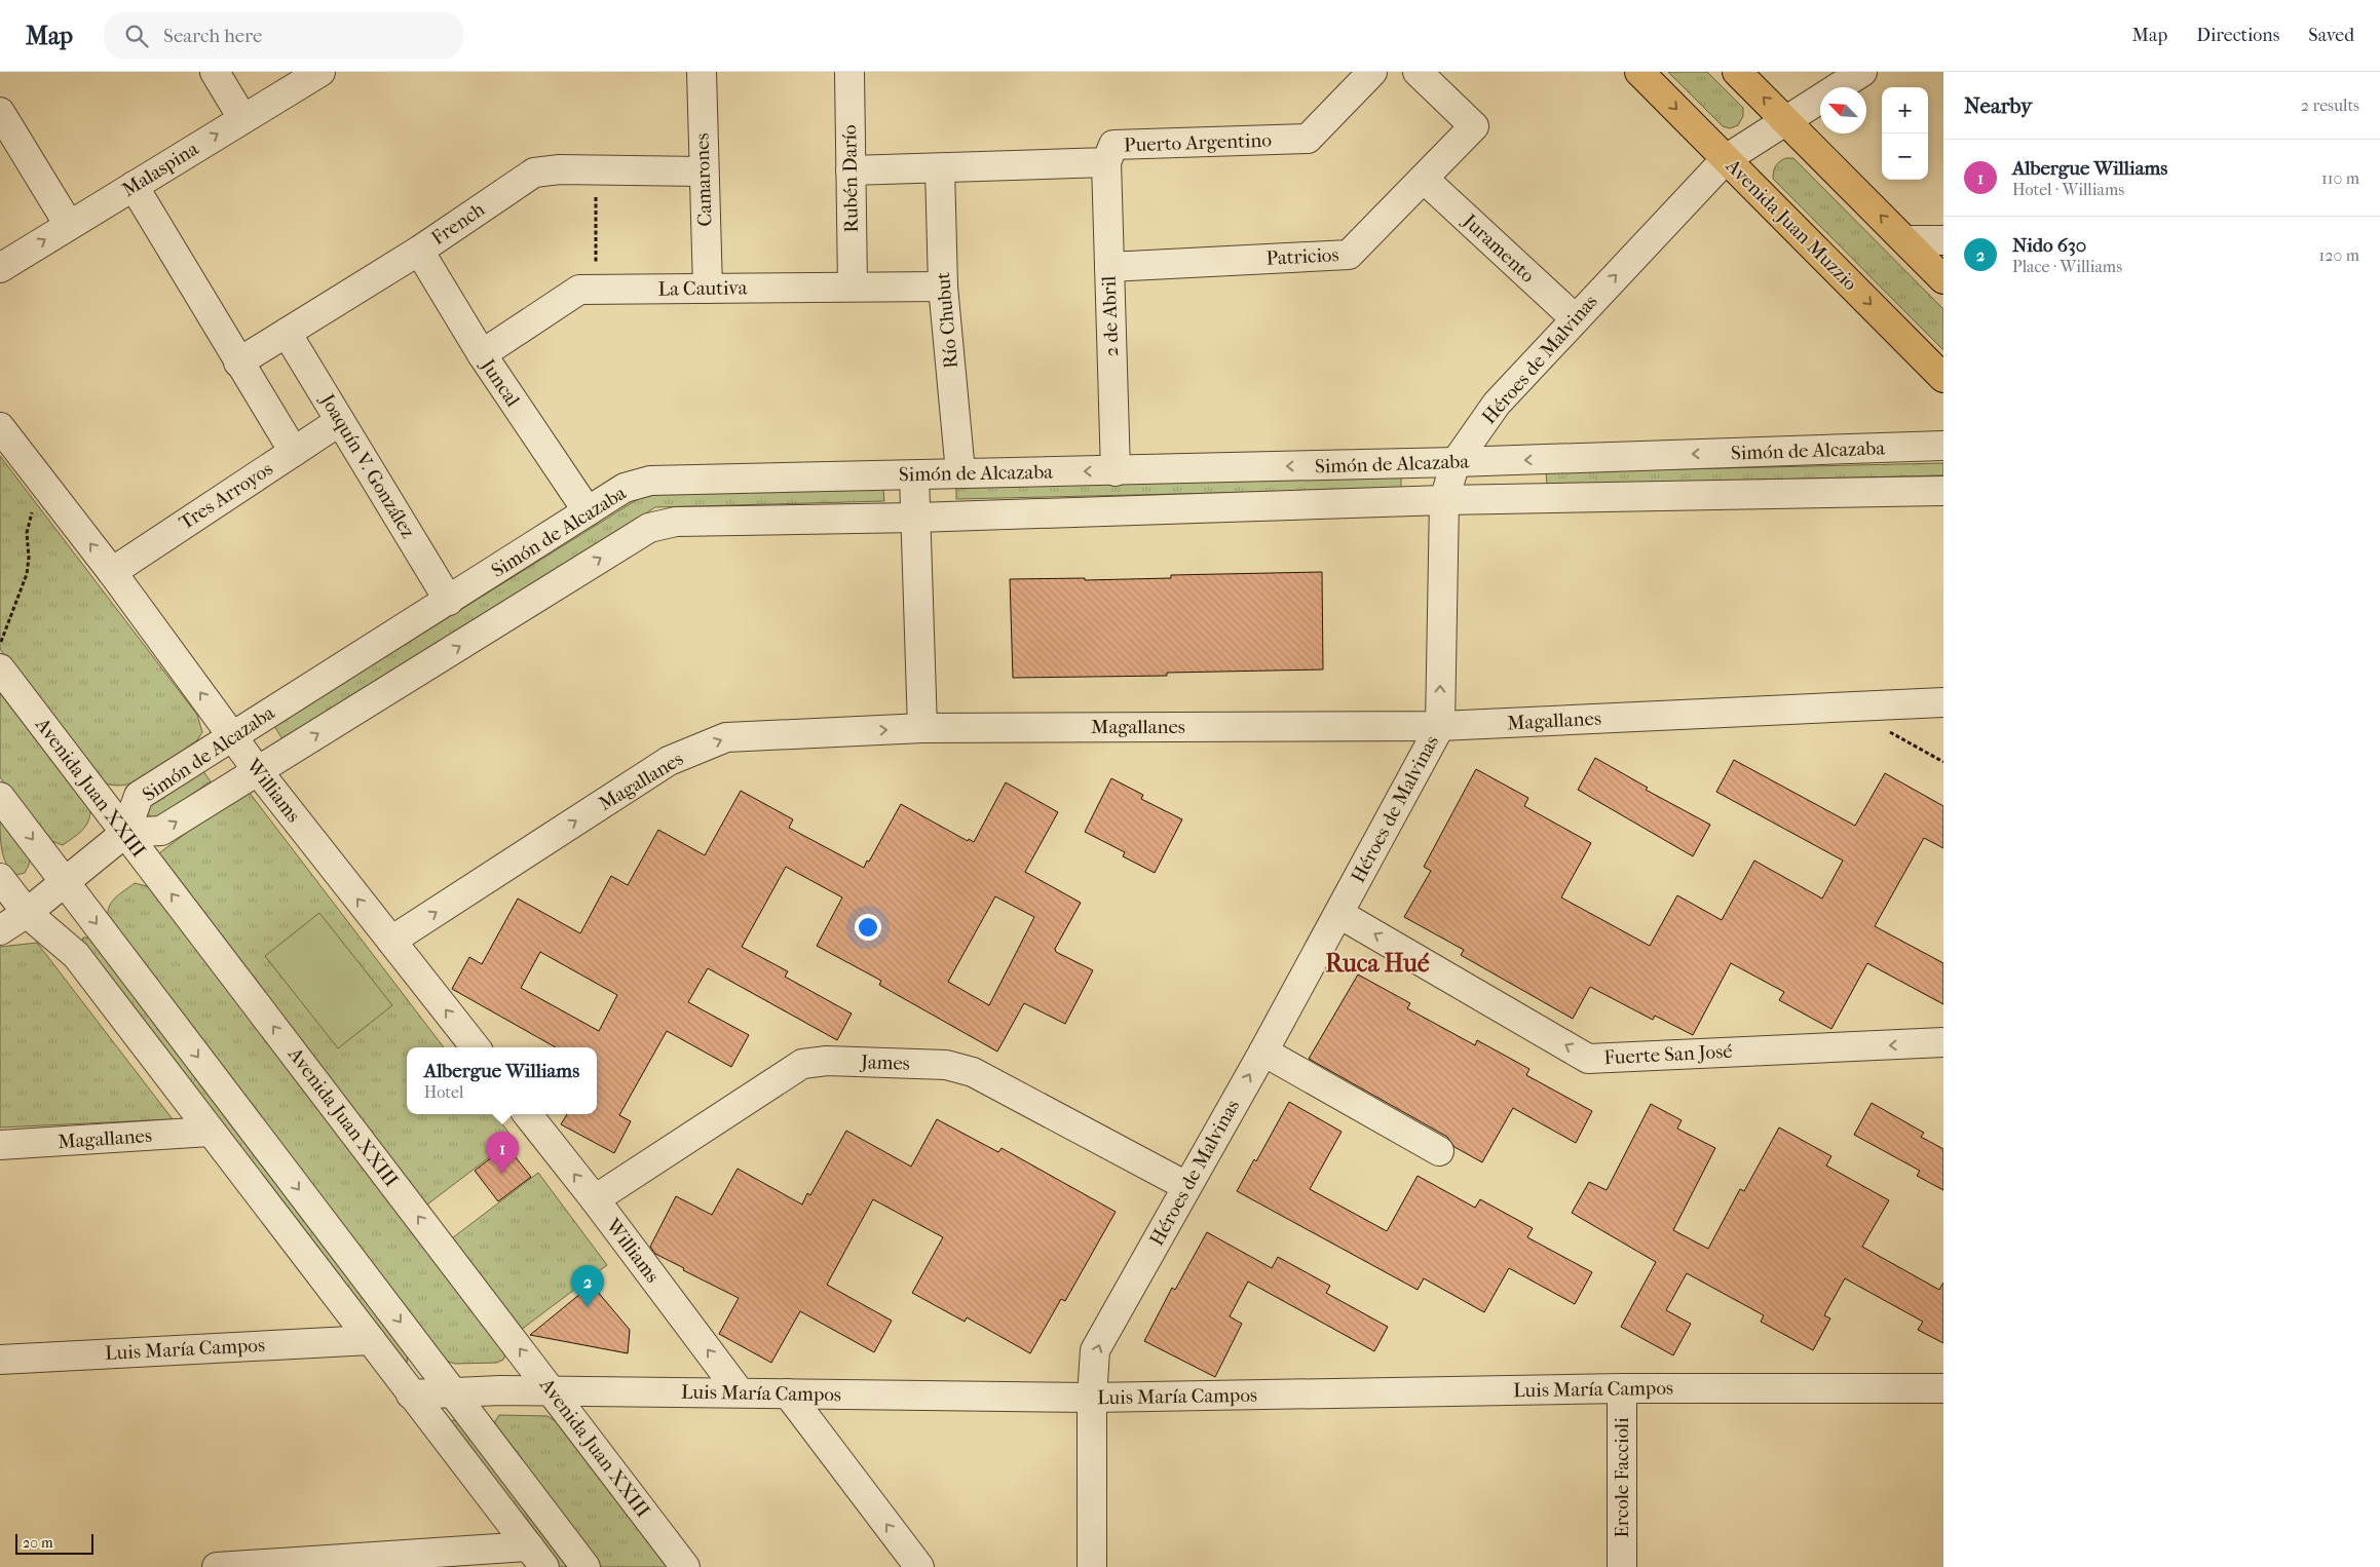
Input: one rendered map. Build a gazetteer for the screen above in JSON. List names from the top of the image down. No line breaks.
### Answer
{"streets":{"main road":["Avenida Juan Muzzio"],"street":["Puerto Argentino","Malaspina","Rubén Darío","Camarones","French","Juramento","Patricios","La Cautiva","2 de Abril","Río Chubut","Héroes de Malvinas","Juncal","Simón de Alcazaba","Joaquín V. González","Tres Arroyos","Magallanes","Avenida Juan XXIII","Williams","Fuerte San José","James","Luis María Campos","Ercole Faccioli"]},"crossings":[["Puerto Argentino","Rubén Darío"],["Puerto Argentino","2 de Abril"],["Puerto Argentino","Río Chubut"],["Rubén Darío","La Cautiva"],["Camarones","French"],["Camarones","La Cautiva"],["French","Juncal"],["French","Joaquín V. González"],["Avenida Juan Muzzio","Héroes de Malvinas"],["Juramento","Patricios"],["Juramento","Héroes de Malvinas"],["Patricios","2 de Abril"],["La Cautiva","Río Chubut"],["La Cautiva","Juncal"],["2 de Abril","Simón de Alcazaba"],["Río Chubut","Simón de Alcazaba"],["Héroes de Malvinas","Simón de Alcazaba"],["Héroes de Malvinas","Magallanes"],["Héroes de Malvinas","Fuerte San José"],["Héroes de Malvinas","James"],["Héroes de Malvinas","Luis María Campos"],["Juncal","Simón de Alcazaba"],["Simón de Alcazaba","Joaquín V. González"],["Simón de Alcazaba","Avenida Juan XXIII"],["Simón de Alcazaba","Williams"],["Joaquín V. González","Tres Arroyos"],["Tres Arroyos","Williams"],["Magallanes","Williams"],["Avenida Juan XXIII","Luis María Campos"],["Williams","James"],["Williams","Luis María Campos"],["Luis María Campos","Ercole Faccioli"]],"one_way":["Malaspina","Héroes de Malvinas"],"districts":["Ruca Hué"],"scale_bar":"20 m","north":"top left","page":{"header":"Map","search":"Search here","nav":["Map","Directions","Saved"],"heading":["Nearby","2 results"],"map_buttons":["+","−"],"list":[{"mark":"1","name":"Albergue Williams","note":"Hotel · Williams","value":"110 m"},{"mark":"2","name":"Nido 630","note":"Place · Williams","value":"120 m"}],"popup":["Albergue Williams","Hotel"],"pins":["1","2"],"scale":"20 m"}}
